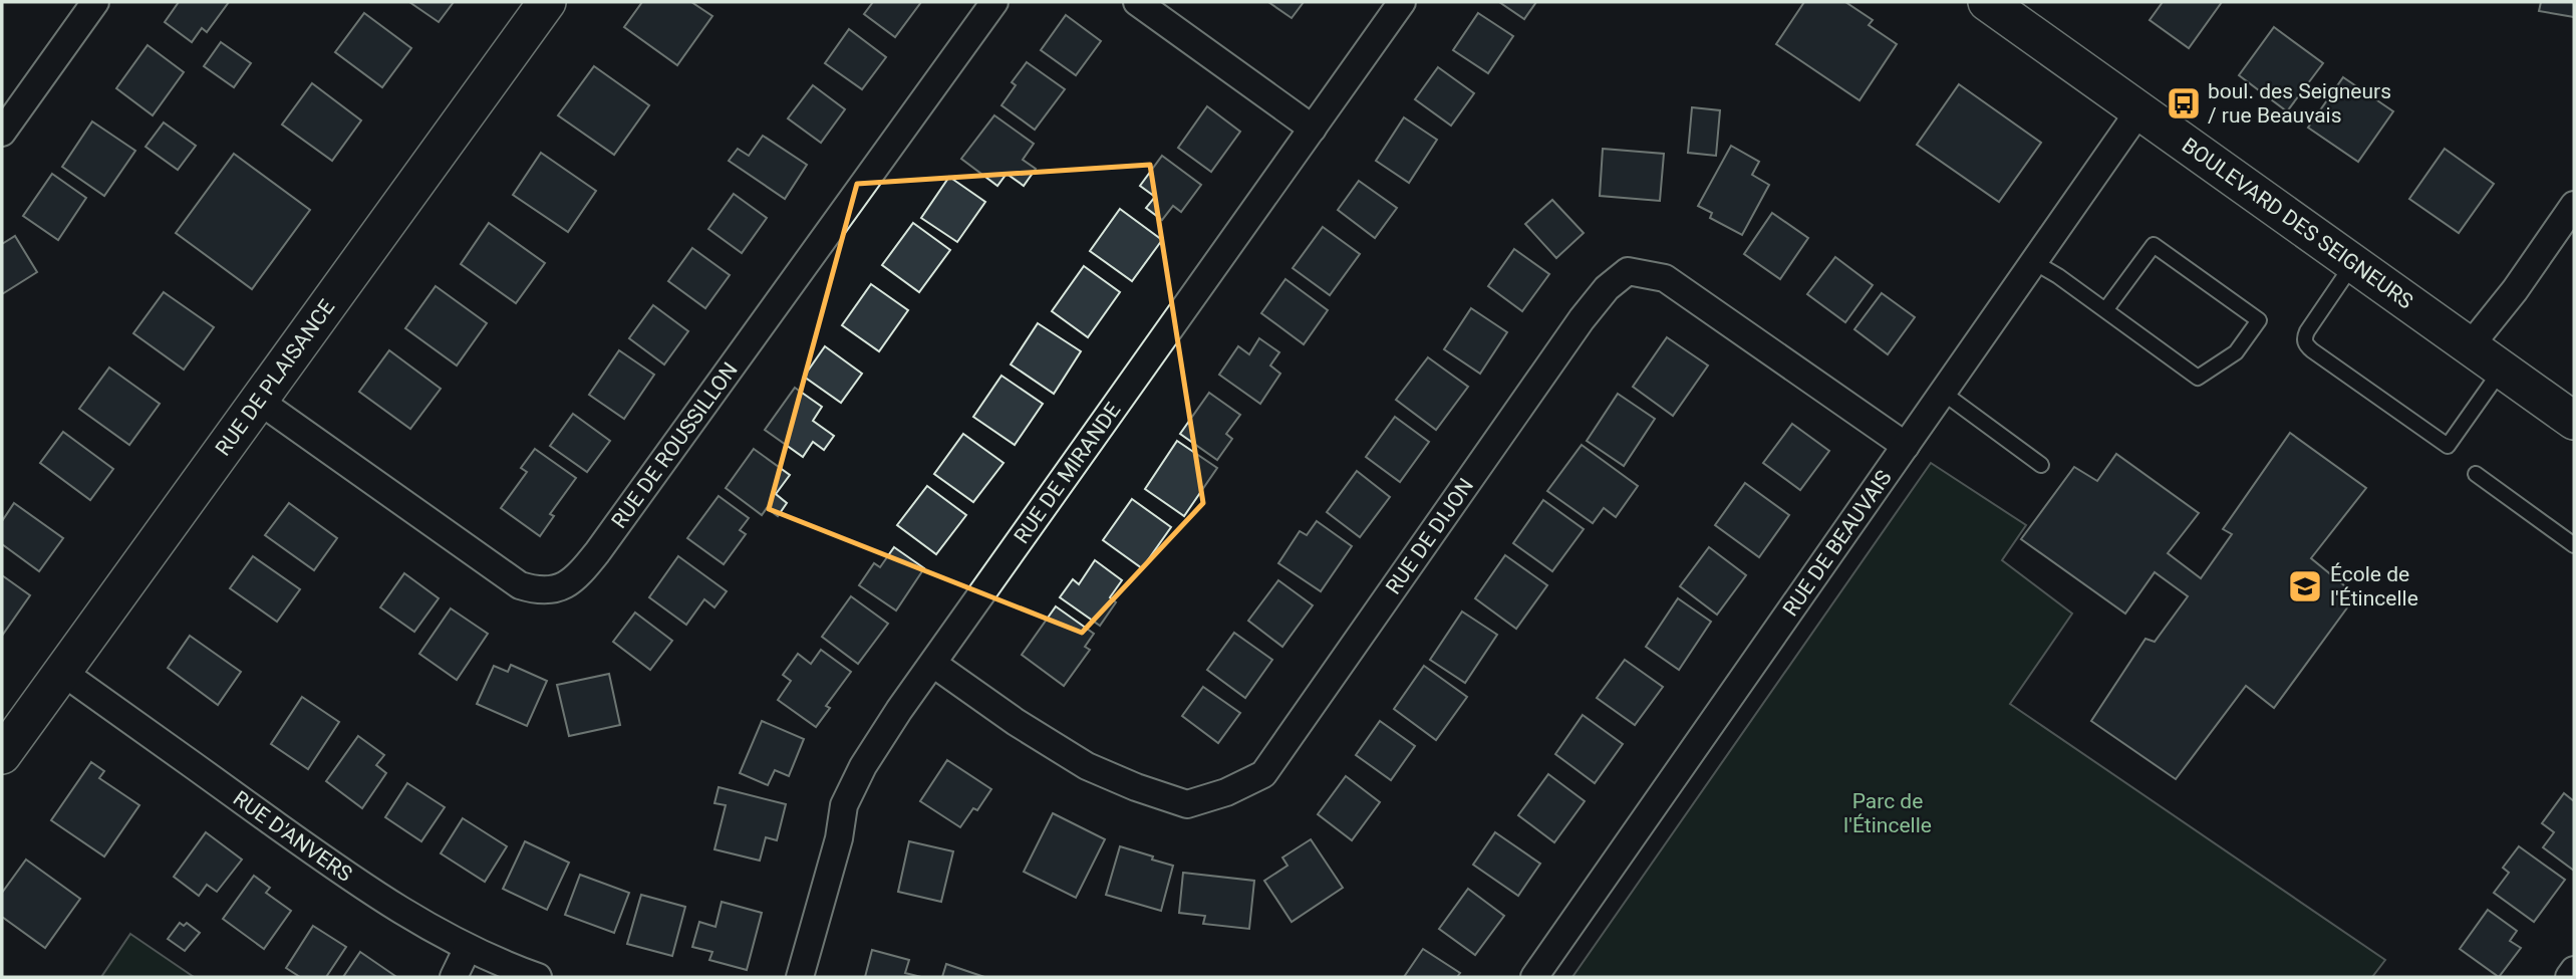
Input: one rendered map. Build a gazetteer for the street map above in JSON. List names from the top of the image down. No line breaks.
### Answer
{"streets":{"street":["BOULEVARD DES SEIGNEURS","RUE DE PLAISANCE","RUE DE ROUSSILLON","RUE DE MIRANDE","RUE DE DIJON","RUE DE BEAUVAIS","RUE D'ANVERS"]},"crossings":[["BOULEVARD DES SEIGNEURS","RUE DE BEAUVAIS"],["RUE DE PLAISANCE","RUE DE ROUSSILLON"],["RUE DE PLAISANCE","RUE D'ANVERS"],["RUE DE MIRANDE","RUE DE DIJON"],["RUE DE DIJON","RUE DE BEAUVAIS"]],"parks":["Parc de l'Étincelle"],"places":{"bus stop":["boul. des Seigneurs / rue Beauvais"],"school or university":["École de l'Étincelle"]}}
